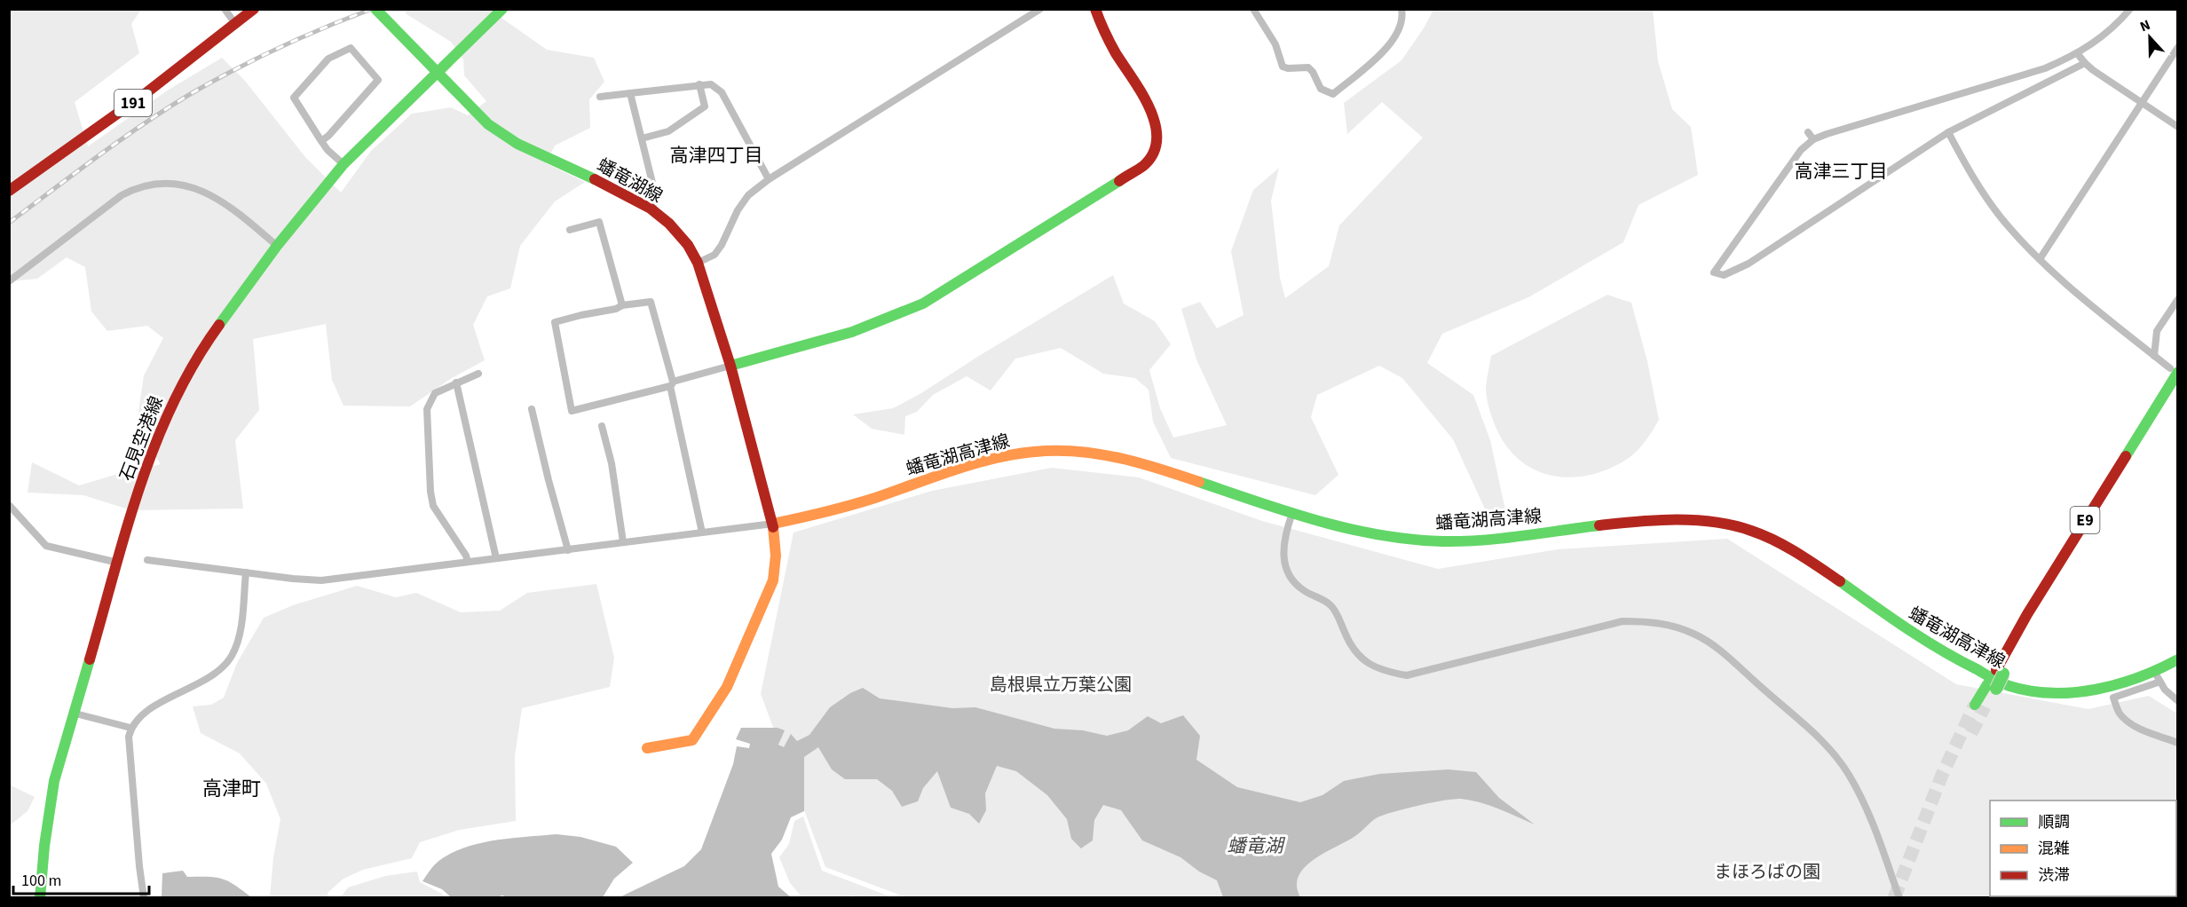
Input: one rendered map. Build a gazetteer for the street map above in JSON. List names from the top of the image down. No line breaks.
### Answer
{"streets":{"main road":["191","蟠竜湖線","石見空港線","蟠竜湖高津線","E9"]},"crossings":[["蟠竜湖線","石見空港線"],["蟠竜湖線","蟠竜湖高津線"],["蟠竜湖高津線","E9"]],"districts":["高津四丁目","高津三丁目","高津町"],"water":["蟠竜湖"],"parks":["島根県立万葉公園","まほろばの園"],"legend":["順調","混雑","渋滞"],"scale_bar":"100 m","north":"top"}
